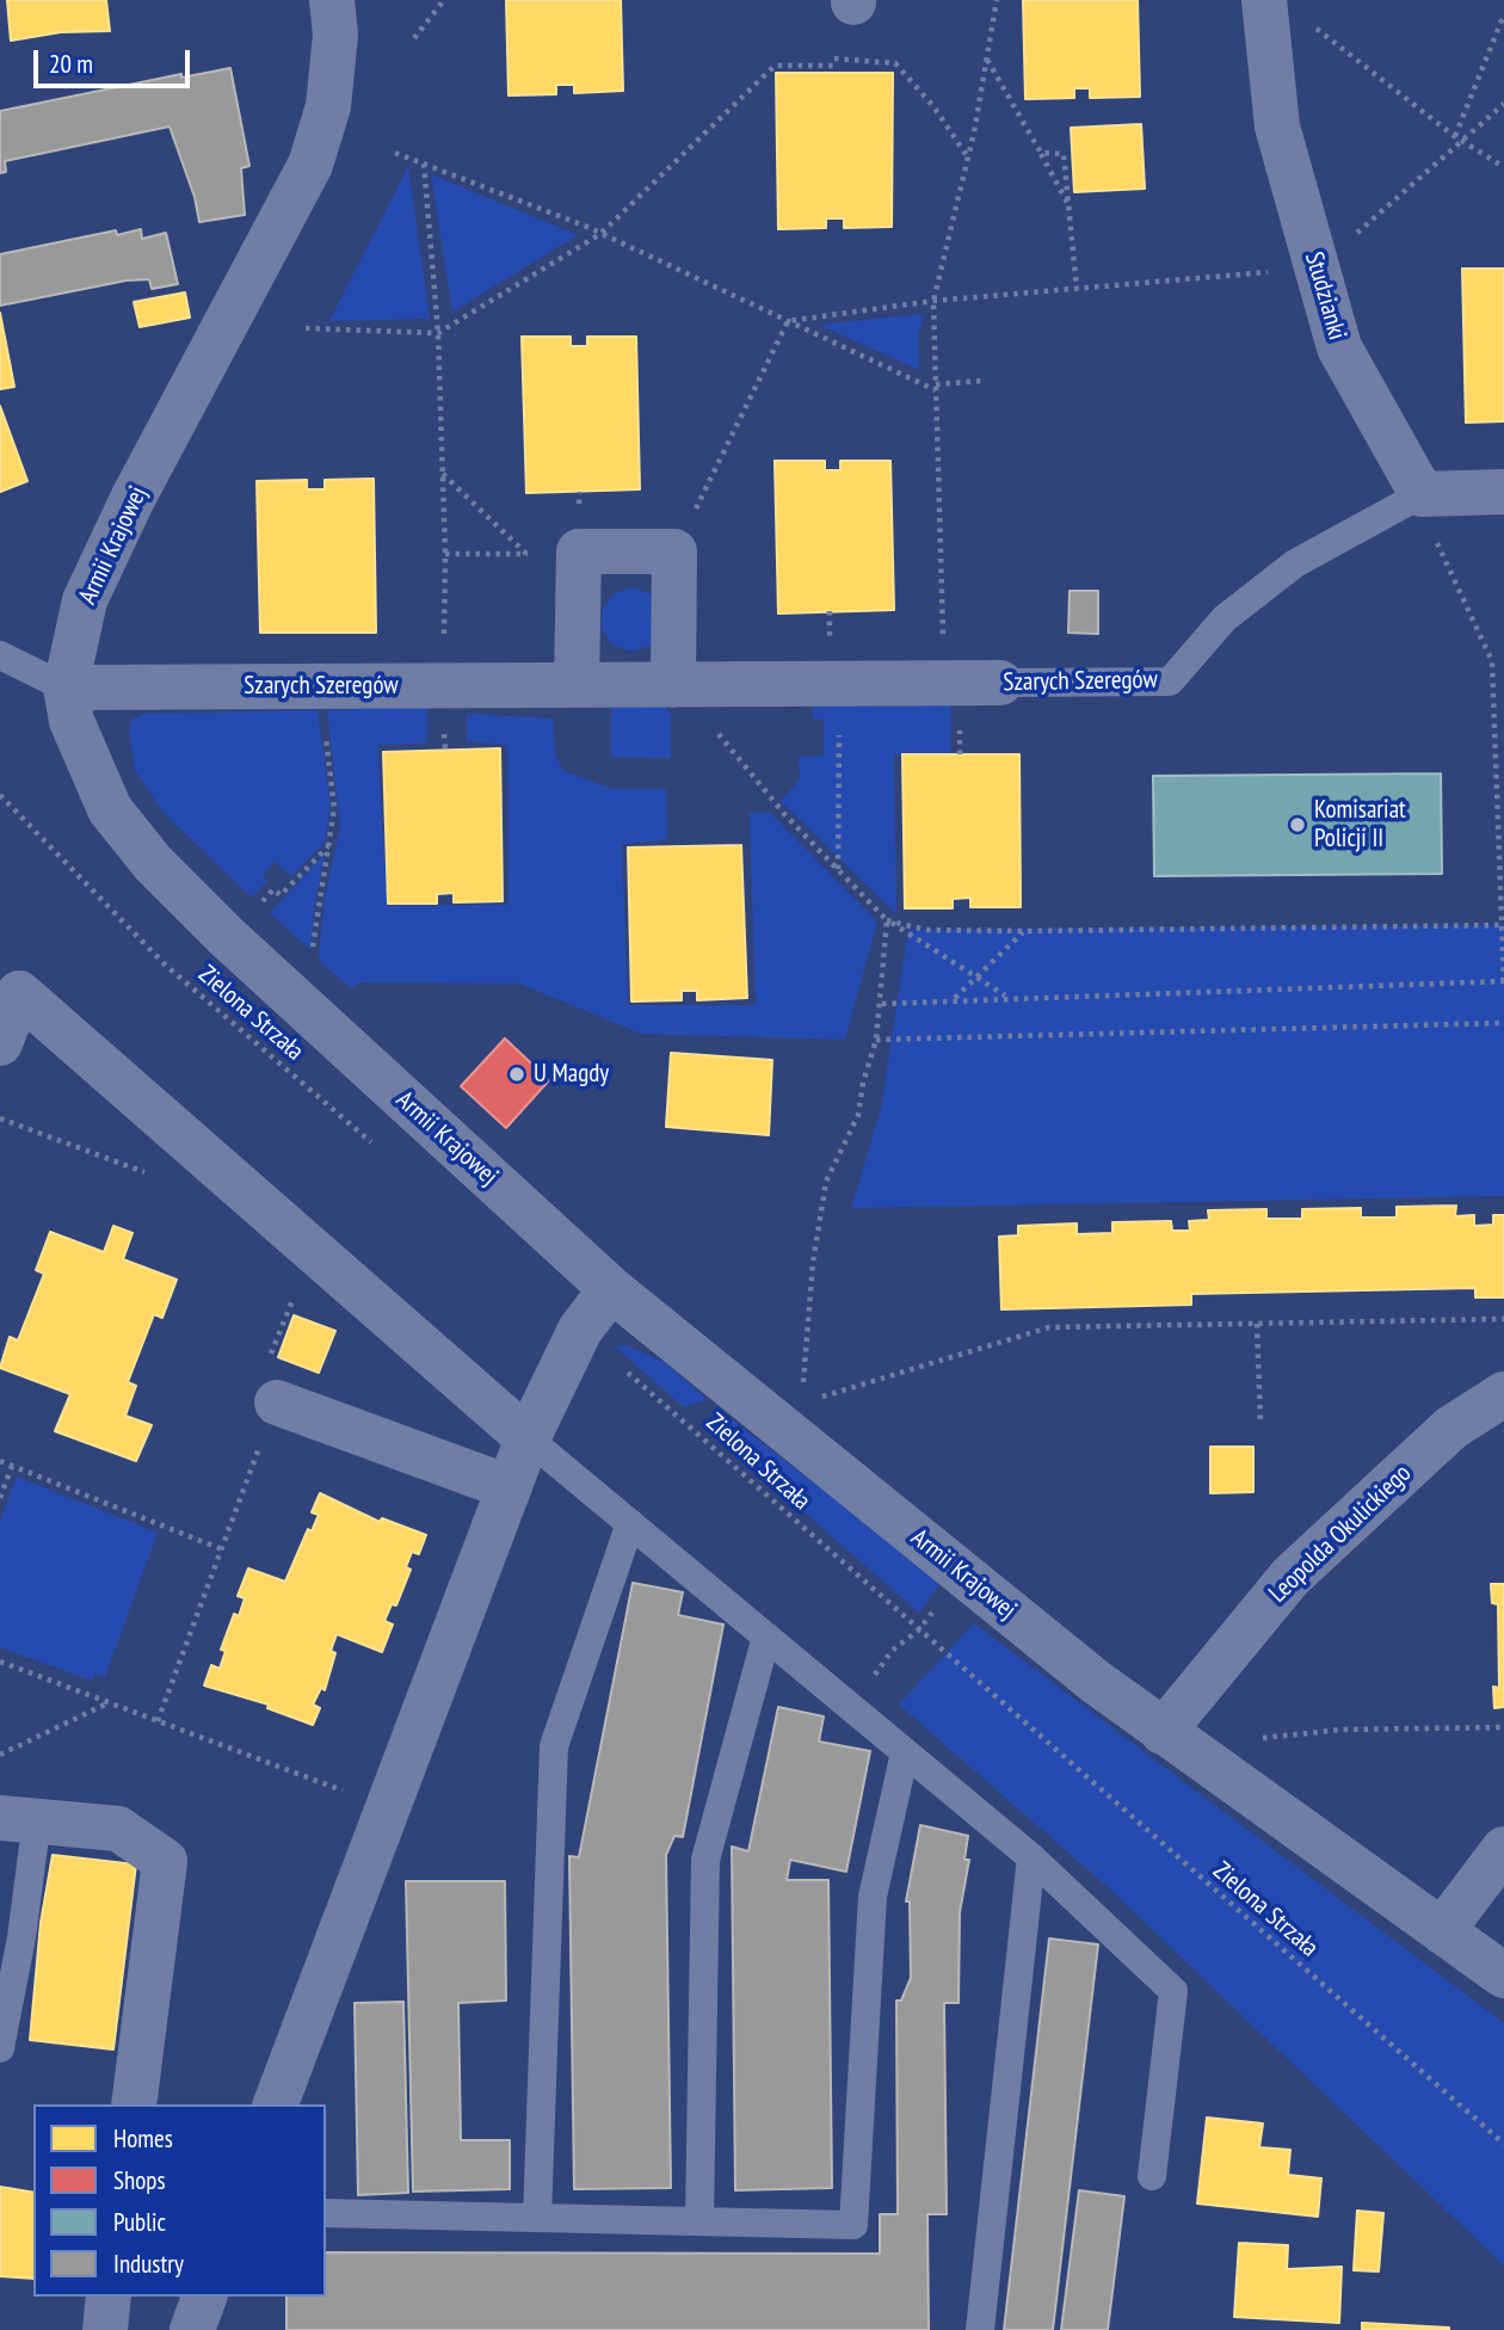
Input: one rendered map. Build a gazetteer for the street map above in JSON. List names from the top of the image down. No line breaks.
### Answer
{"streets":{"street":["Studzianki","Armii Krajowej","Szarych Szeregów","Leopolda Okulickiego"],"path":["Zielona Strzała"]},"crossings":[["Studzianki","Szarych Szeregów"],["Armii Krajowej","Szarych Szeregów"],["Armii Krajowej","Leopolda Okulickiego"]],"places":["Komisariat Policji II","U Magdy"],"legend":["Homes","Shops","Public","Industry"],"scale_bar":"20 m"}
